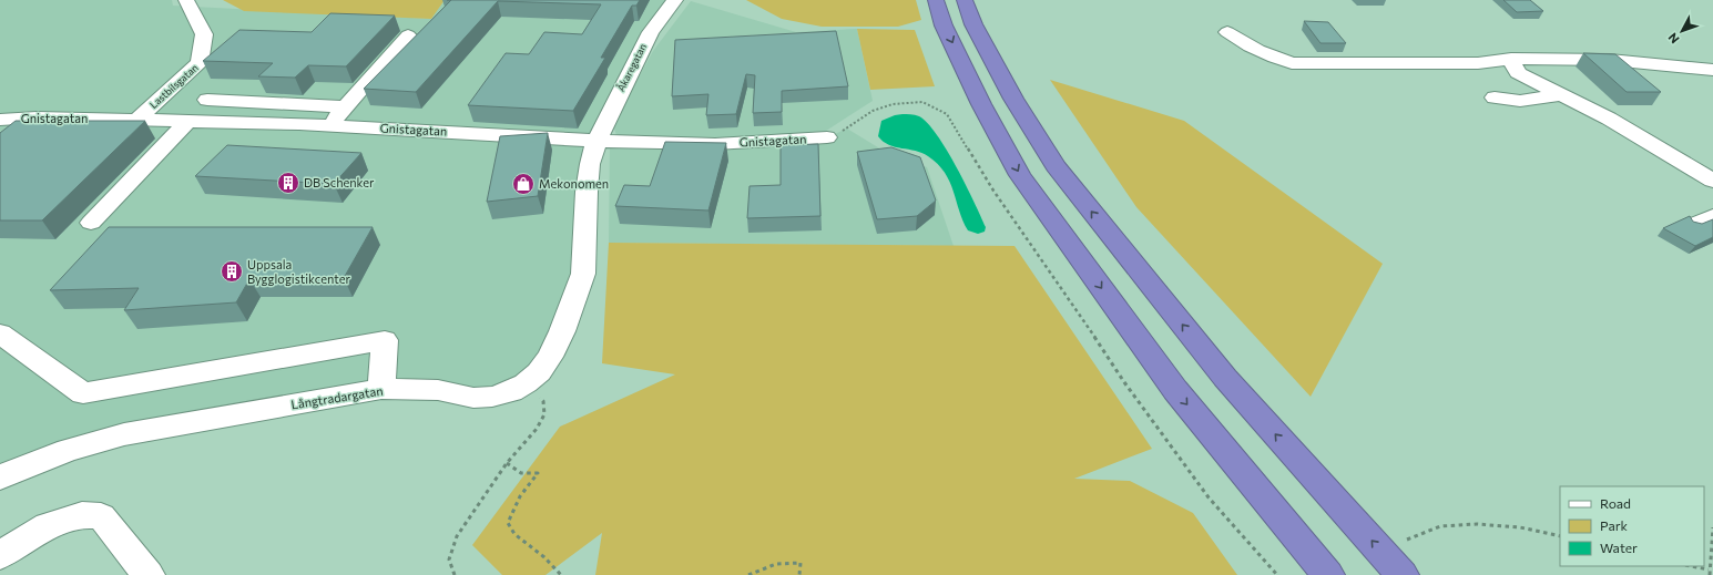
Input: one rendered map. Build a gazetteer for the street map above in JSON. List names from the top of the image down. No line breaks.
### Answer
{"streets":{"street":["Åkaregatan","Lastbilsgatan","Gnistagatan","Långtradargatan"]},"crossings":[["Åkaregatan","Gnistagatan"],["Åkaregatan","Långtradargatan"],["Lastbilsgatan","Gnistagatan"],["Gnistagatan","Långtradargatan"]],"places":{"building":["DB Schenker","Uppsala Bygglogistikcenter"],"shop":["Mekonomen"]},"legend":["Road","Park","Water"],"north":"bottom left"}
